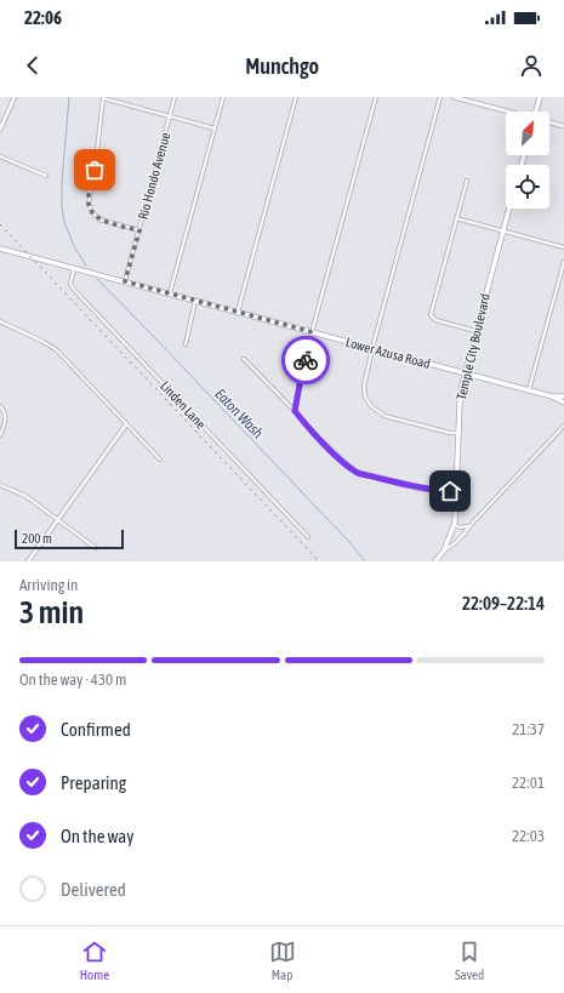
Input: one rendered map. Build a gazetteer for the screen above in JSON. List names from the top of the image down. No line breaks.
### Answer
{"streets":{"main road":["Temple City Boulevard","Lower Azusa Road"],"street":["Rio Hondo Avenue","Linden Lane"]},"crossings":[["Rio Hondo Avenue","Lower Azusa Road"],["Temple City Boulevard","Lower Azusa Road"],["Lower Azusa Road","Linden Lane"]],"water":["Eaton Wash"],"scale_bar":"200 m","north":"top right","page":{"status":"22:06","header":"Munchgo","scale":"200 m","heading":["3 min","Arriving in","22:09–22:14"],"bar":"On the way · 430 m","list":[["Confirmed","21:37"],["Preparing","22:01"],["On the way","22:03"],"Delivered"],"tabs":["Home","Map","Saved"]}}
